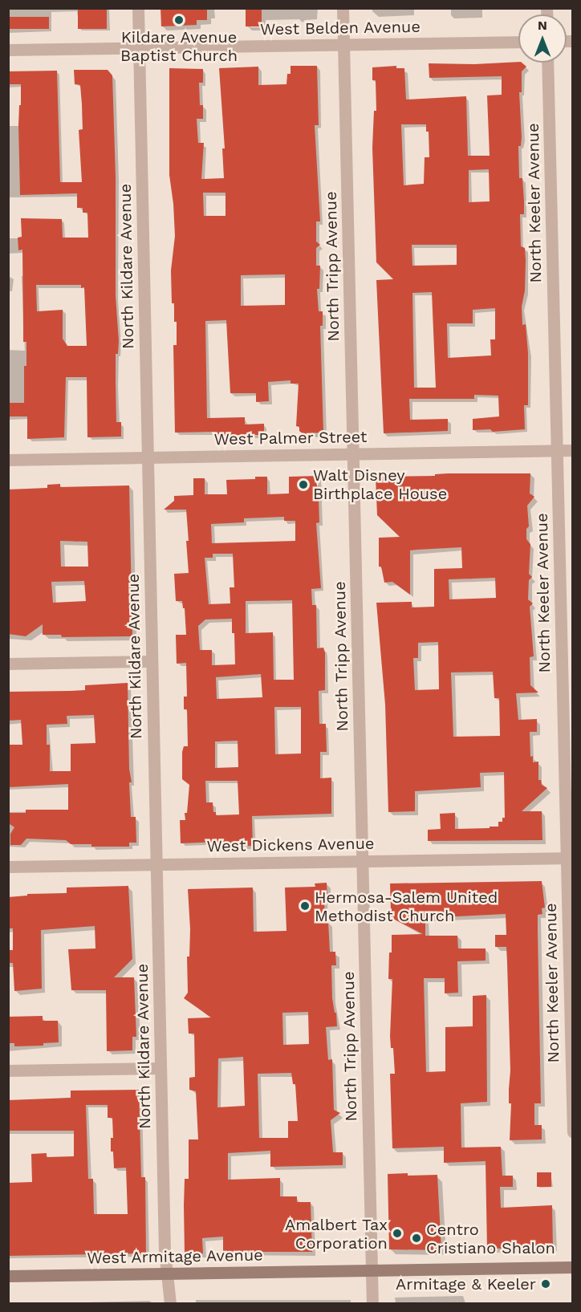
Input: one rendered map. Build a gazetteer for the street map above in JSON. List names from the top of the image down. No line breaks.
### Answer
{"streets":{"main road":["West Armitage Avenue"],"street":["West Belden Avenue","North Keeler Avenue","North Kildare Avenue","North Tripp Avenue","West Palmer Street","West Dickens Avenue"]},"crossings":[["West Belden Avenue","North Kildare Avenue"],["West Belden Avenue","North Tripp Avenue"],["North Keeler Avenue","West Palmer Street"],["North Keeler Avenue","West Dickens Avenue"],["North Kildare Avenue","West Palmer Street"],["North Kildare Avenue","West Dickens Avenue"],["North Kildare Avenue","West Armitage Avenue"],["North Tripp Avenue","West Palmer Street"],["North Tripp Avenue","West Dickens Avenue"],["North Tripp Avenue","West Armitage Avenue"]],"places":["Kildare Avenue Baptist Church","Walt Disney Birthplace House","Hermosa-Salem United Methodist Church","Amalbert Tax Corporation","Centro Cristiano Shalon","Armitage & Keeler"],"north":"top"}
